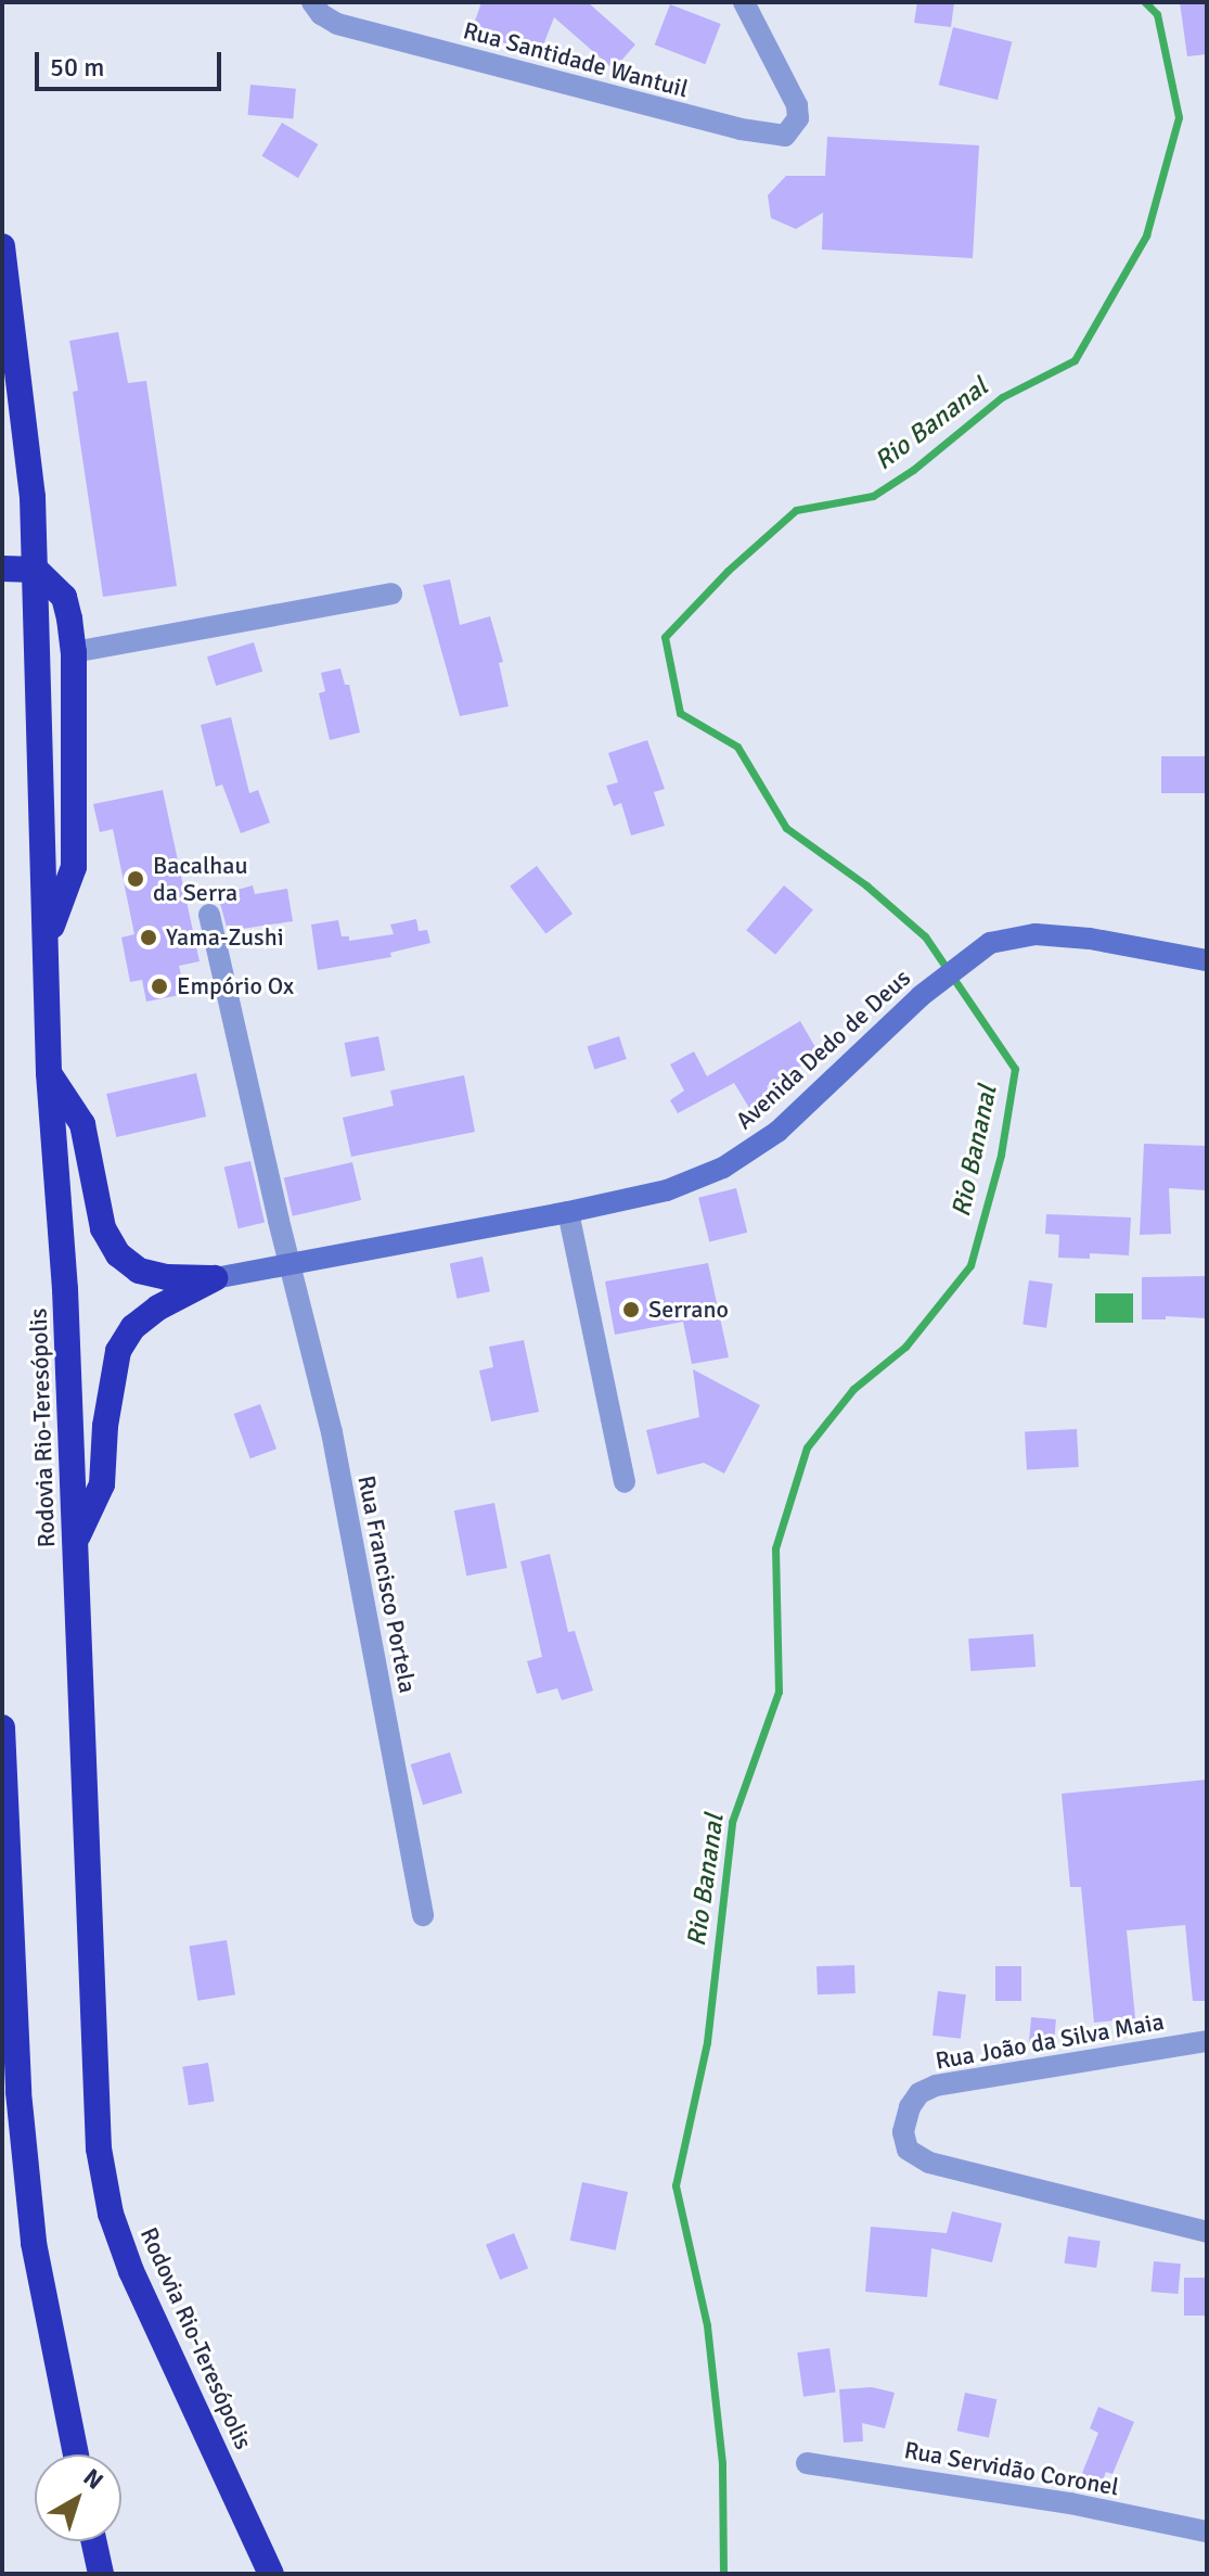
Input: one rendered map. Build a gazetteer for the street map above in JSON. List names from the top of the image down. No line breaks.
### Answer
{"streets":{"highway":["Rodovia Rio-Teresópolis"],"main road":["Avenida Dedo de Deus"],"street":["Rua Santidade Wantuil","Rua Francisco Portela","Rua João da Silva Maia","Rua Servidão Coronel"]},"crossings":[["Avenida Dedo de Deus","Rua Francisco Portela"]],"water":["Rio Bananal"],"places":["Bacalhau da Serra","Yama-Zushi","Empório Ox","Serrano"],"scale_bar":"50 m","north":"top right"}
